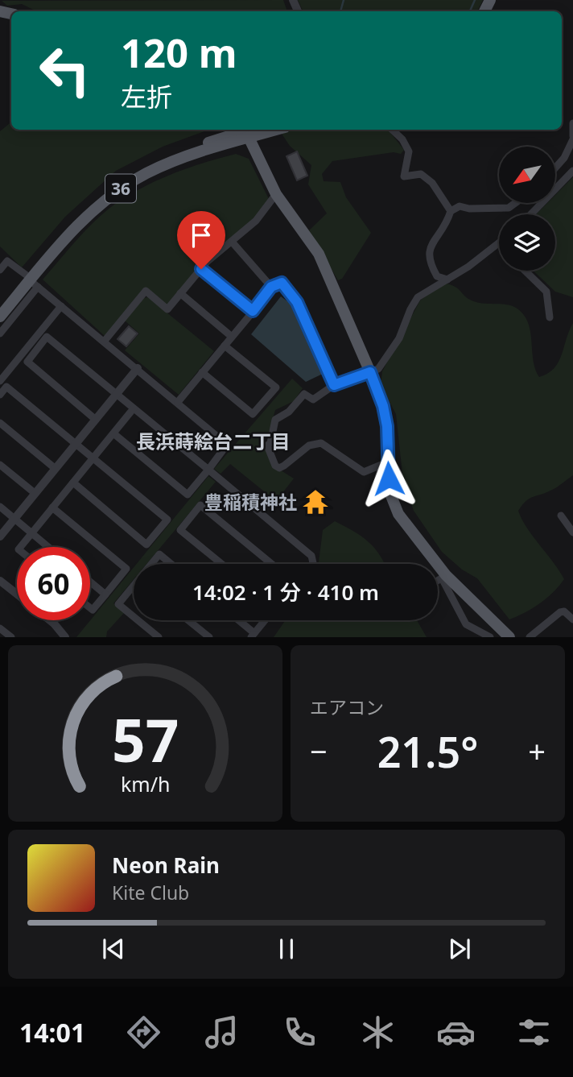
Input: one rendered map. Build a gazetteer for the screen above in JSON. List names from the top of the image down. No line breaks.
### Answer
{"streets":{"main road":["36"]},"districts":["長浜蒔絵台二丁目"],"places":{"temple":["豊稲積神社"]},"north":"bottom left","page":{"turn":["120 m","左折"],"limit":"60","trip":"14:02 · 1 分 · 410 m","tile":"エアコン","heat":["−","21.5°","+"],"song":["Neon Rain","Kite Club"],"tabs":"14:01","gauge":["57","km/h"]}}
